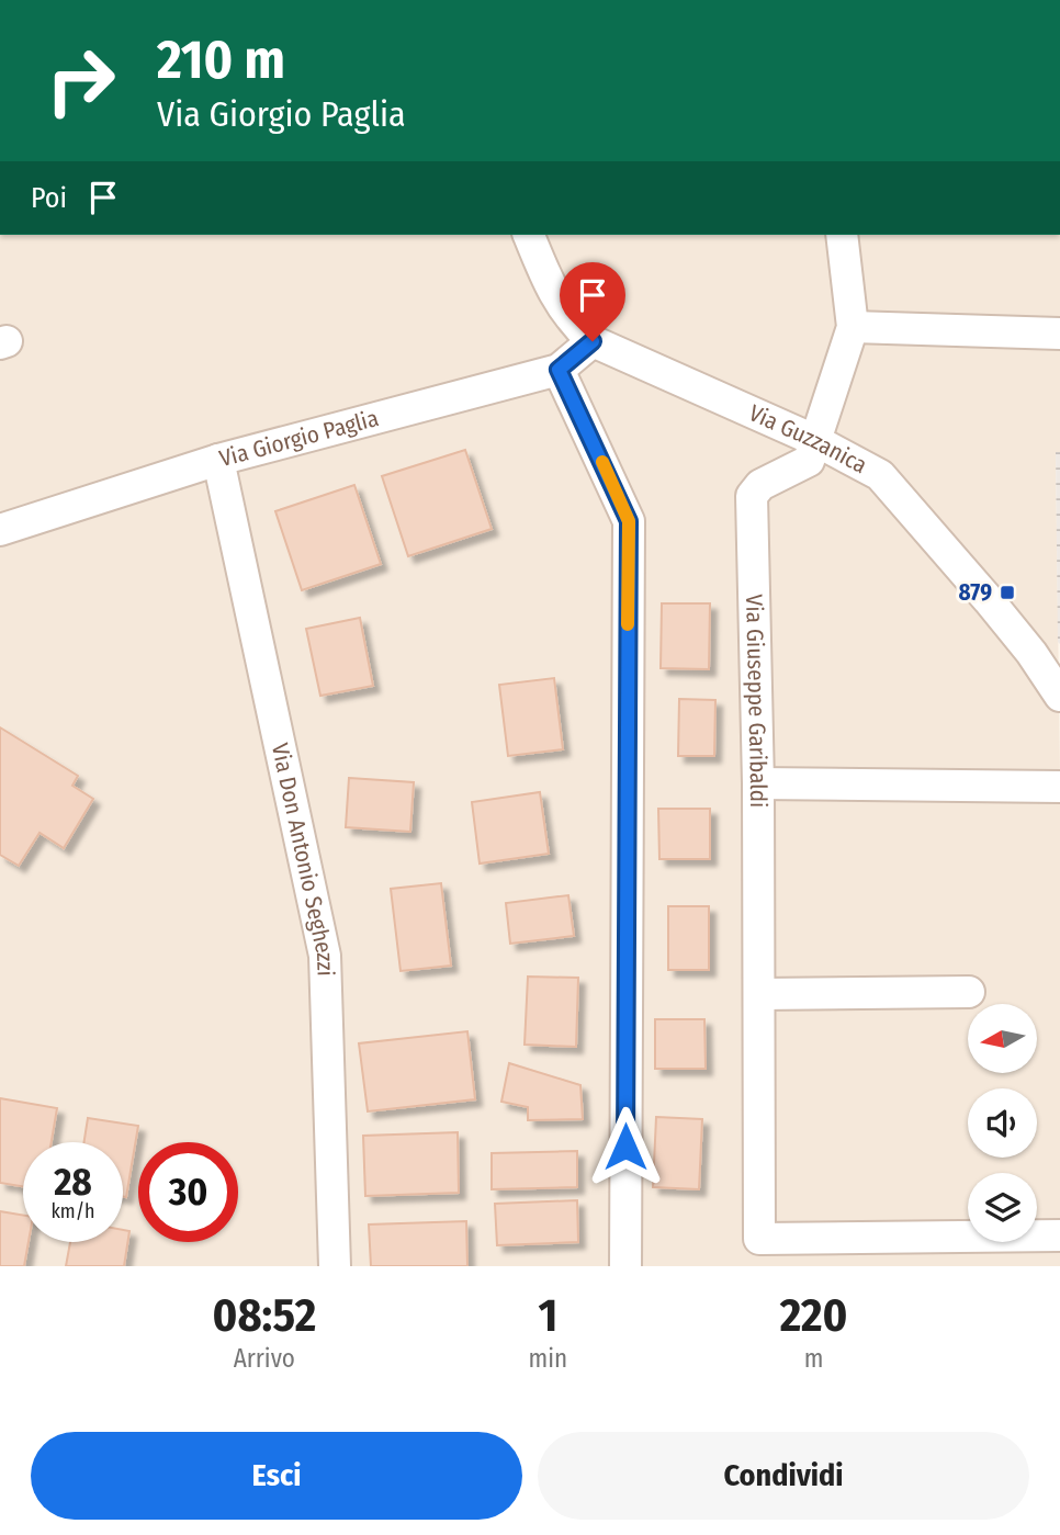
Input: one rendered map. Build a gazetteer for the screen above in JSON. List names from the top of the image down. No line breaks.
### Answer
{"streets":{"street":["Via Giorgio Paglia","Via Guzzanica","Via Giuseppe Garibaldi","Via Don Antonio Seghezzi"]},"crossings":[["Via Giorgio Paglia","Via Guzzanica"],["Via Giorgio Paglia","Via Don Antonio Seghezzi"],["Via Guzzanica","Via Giuseppe Garibaldi"]],"places":{"transit":["879"]},"north":"left","page":{"turn":["210 m","Via Giorgio Paglia"],"then":"Poi","speed":"28 km/h","limit":"30","eta":["08:52","Arrivo","1","min","220","m"],"buttons":["Esci","Condividi"]}}
